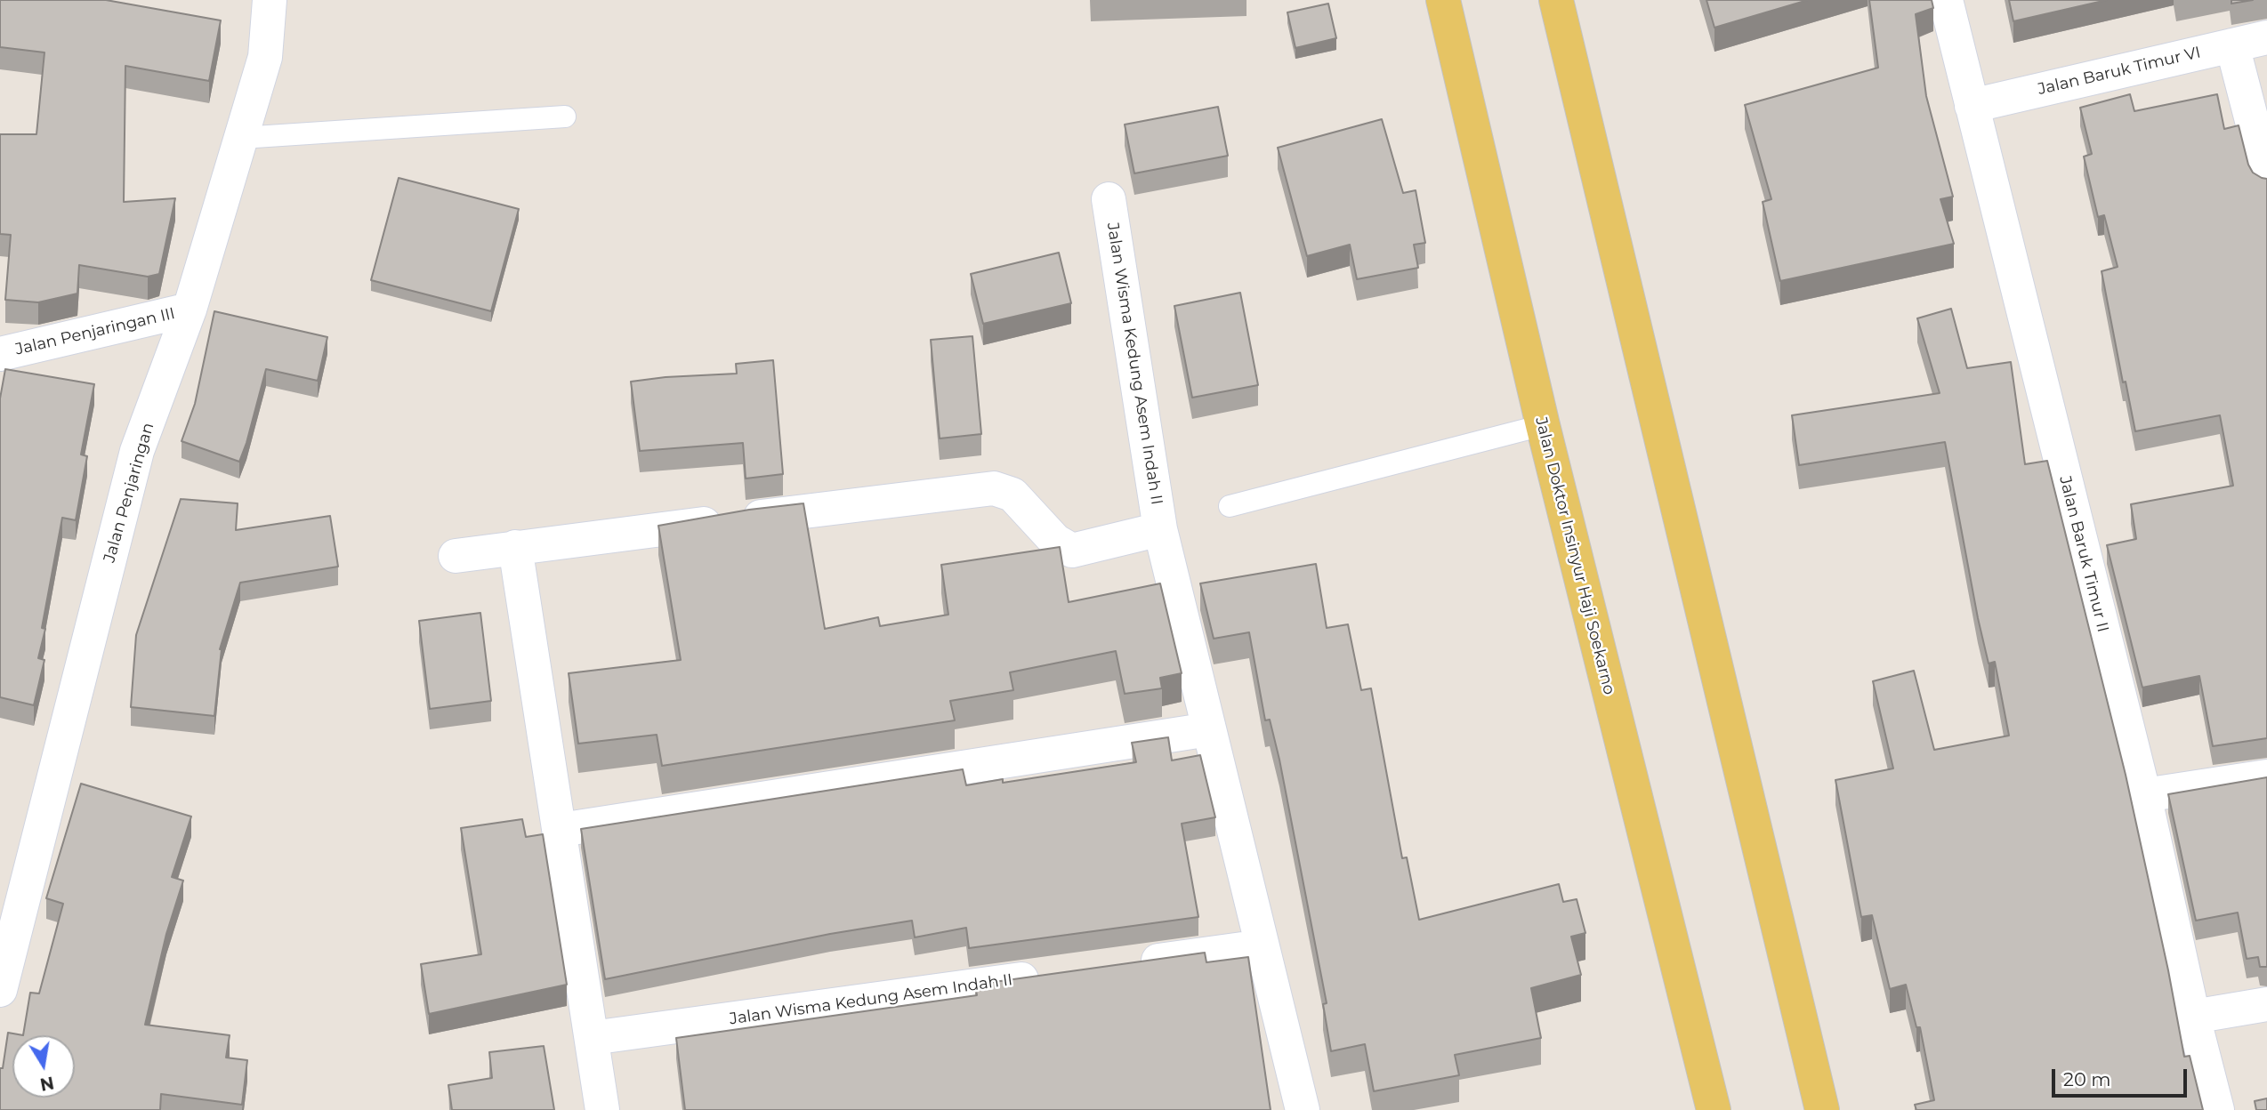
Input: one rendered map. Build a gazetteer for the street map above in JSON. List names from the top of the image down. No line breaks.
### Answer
{"streets":{"main road":["Jalan Doktor Insinyur Haji Soekarno"],"street":["Jalan Baruk Timur VI","Jalan Penjaringan III","Jalan Wisma Kedung Asem Indah II","Jalan Penjaringan","Jalan Baruk Timur II"]},"crossings":[["Jalan Baruk Timur VI","Jalan Baruk Timur II"],["Jalan Penjaringan III","Jalan Penjaringan"]],"scale_bar":"20 m","north":"bottom"}
